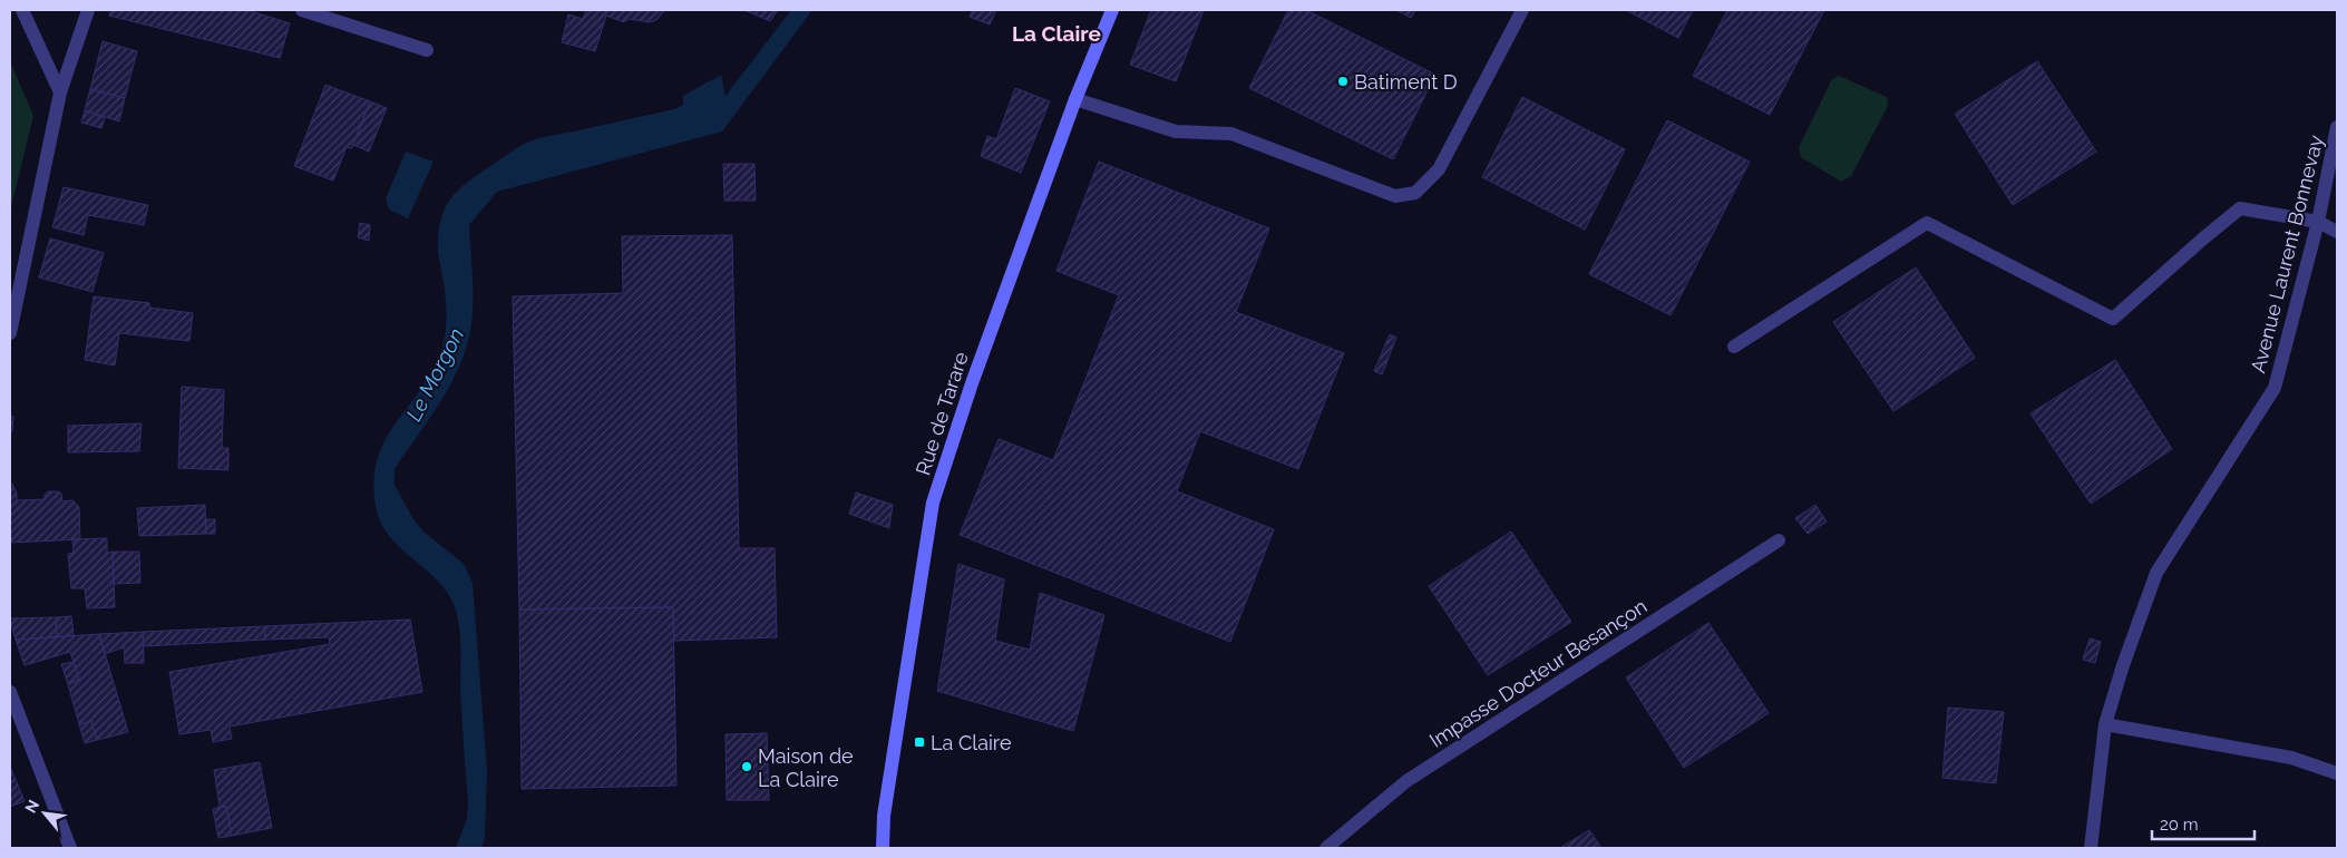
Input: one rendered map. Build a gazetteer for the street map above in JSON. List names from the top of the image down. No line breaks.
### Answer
{"streets":{"main road":["Rue de Tarare"],"street":["Avenue Laurent Bonnevay","Impasse Docteur Besançon"]},"districts":["La Claire"],"water":["Le Morgon"],"places":{"other":["Batiment D","Maison de La Claire"],"transit":["La Claire"]},"scale_bar":"20 m","north":"top left"}
